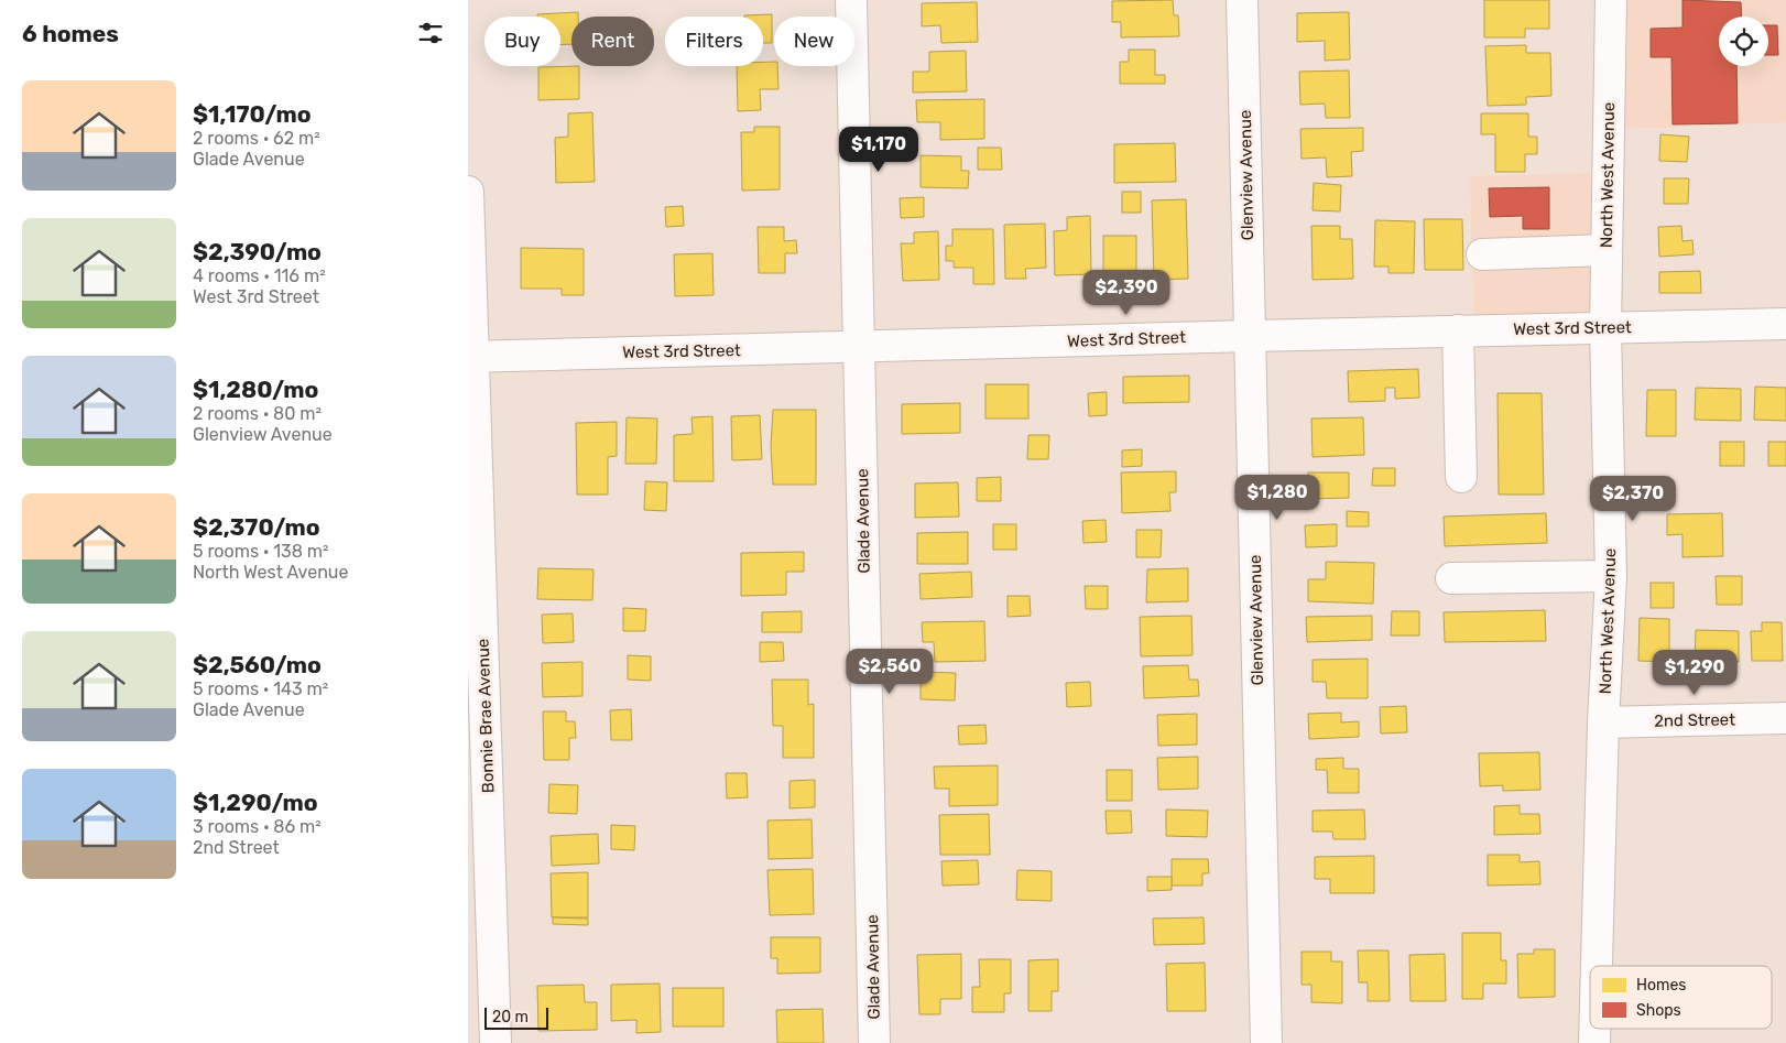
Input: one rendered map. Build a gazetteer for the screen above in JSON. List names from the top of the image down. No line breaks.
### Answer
{"streets":{"street":["Glenview Avenue","North West Avenue","West 3rd Street","Glade Avenue","Bonnie Brae Avenue","2nd Street"]},"crossings":[["Glenview Avenue","West 3rd Street"],["North West Avenue","West 3rd Street"],["North West Avenue","2nd Street"],["West 3rd Street","Glade Avenue"],["West 3rd Street","Bonnie Brae Avenue"]],"legend":["Homes","Shops"],"scale_bar":"20 m","page":{"heading":"6 homes","chip":["Buy","Rent","Filters","New"],"list":[{"name":"$1,170/mo","note":"2 rooms · 62 m² · Glade Avenue"},{"name":"$2,390/mo","note":"4 rooms · 116 m² · West 3rd Street"},{"name":"$1,280/mo","note":"2 rooms · 80 m² · Glenview Avenue"},{"name":"$2,370/mo","note":"5 rooms · 138 m² · North West Avenue"},{"name":"$2,560/mo","note":"5 rooms · 143 m² · Glade Avenue"},{"name":"$1,290/mo","note":"3 rooms · 86 m² · 2nd Street"}],"price":["$1,170","$2,390","$1,280","$2,370","$2,560","$1,290"],"scale":"20 m"}}
